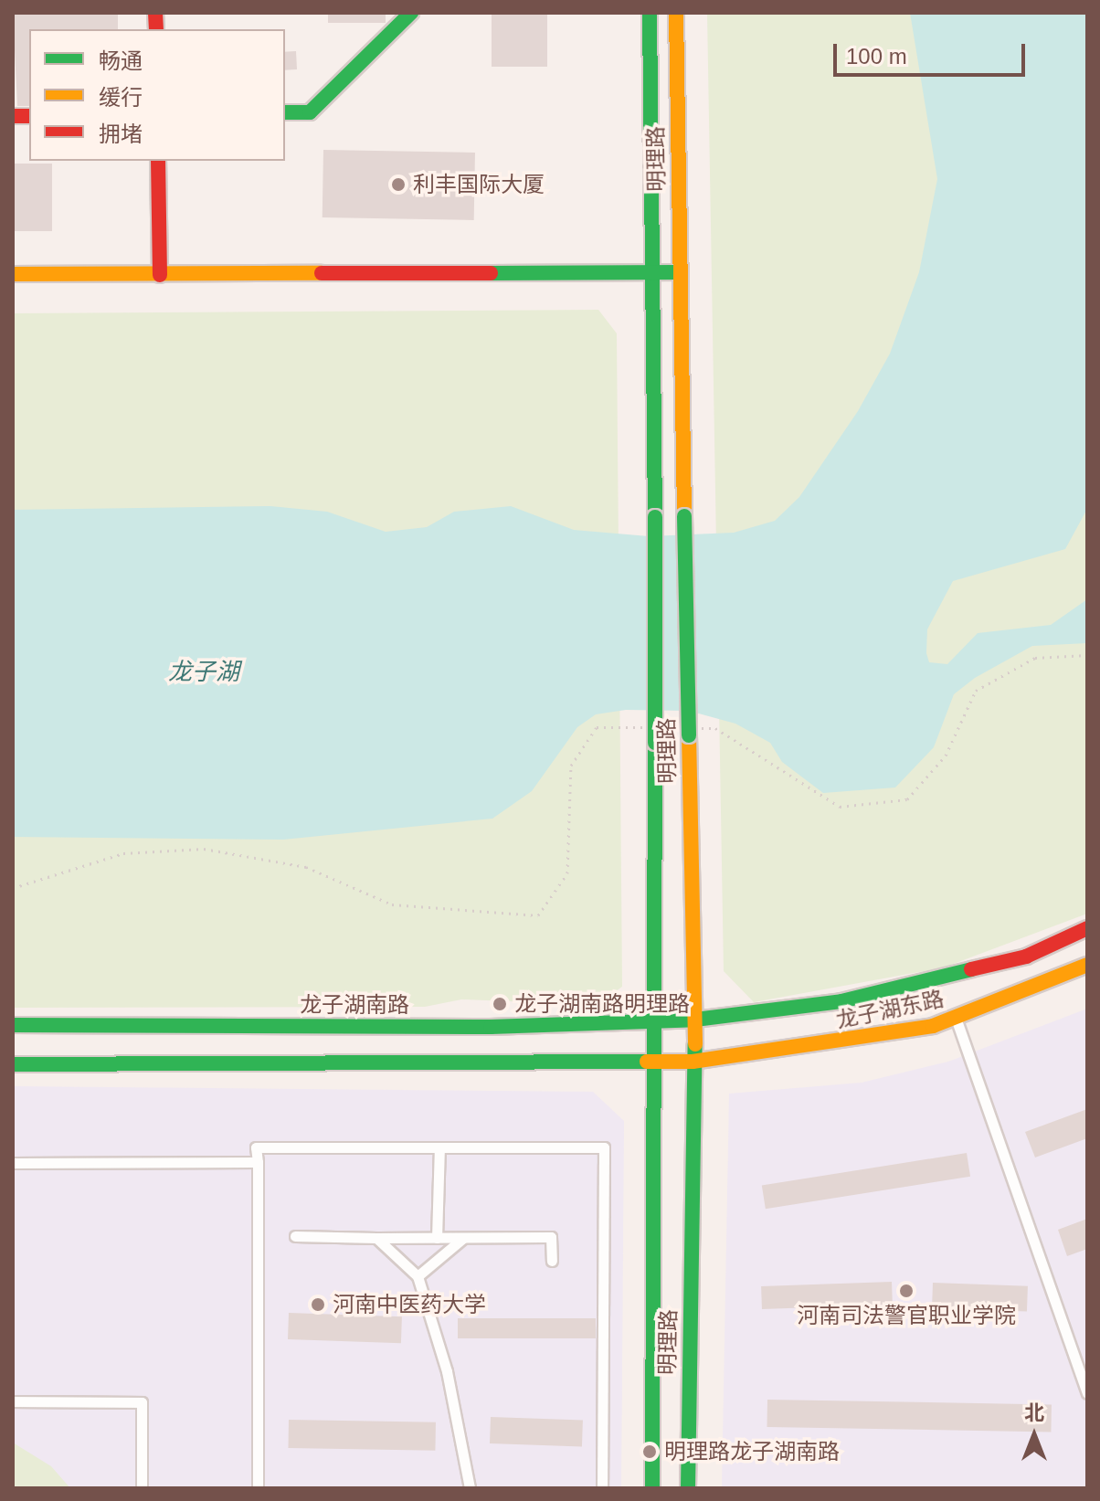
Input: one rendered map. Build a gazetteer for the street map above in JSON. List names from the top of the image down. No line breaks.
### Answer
{"streets":{"street":["明理路","龙子湖南路","龙子湖东路"]},"crossings":[["明理路","龙子湖南路"],["明理路","龙子湖东路"],["龙子湖南路","龙子湖东路"]],"water":["龙子湖"],"places":["利丰国际大厦","龙子湖南路明理路","河南司法警官职业学院","河南中医药大学","明理路龙子湖南路"],"legend":["畅通","缓行","拥堵"],"scale_bar":"100 m","north":"top"}
